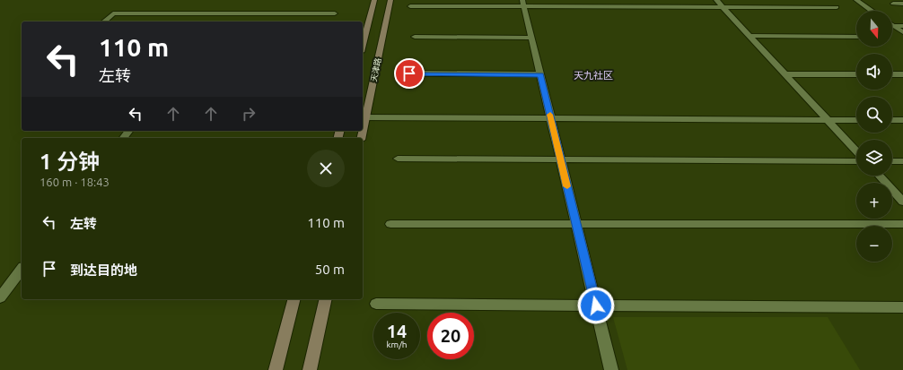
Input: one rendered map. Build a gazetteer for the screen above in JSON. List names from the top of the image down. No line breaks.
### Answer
{"streets":{"main road":["天津路"]},"districts":["天九社区"],"north":"bottom","page":{"map_buttons":["+","−"],"turn":["110 m","左转"],"heading":["1 分钟","160 m · 18:43"],"list":[{"name":"左转","value":"110 m"},{"name":"到达目的地","value":"50 m"}],"speed":"14 km/h","limit":"20"}}
